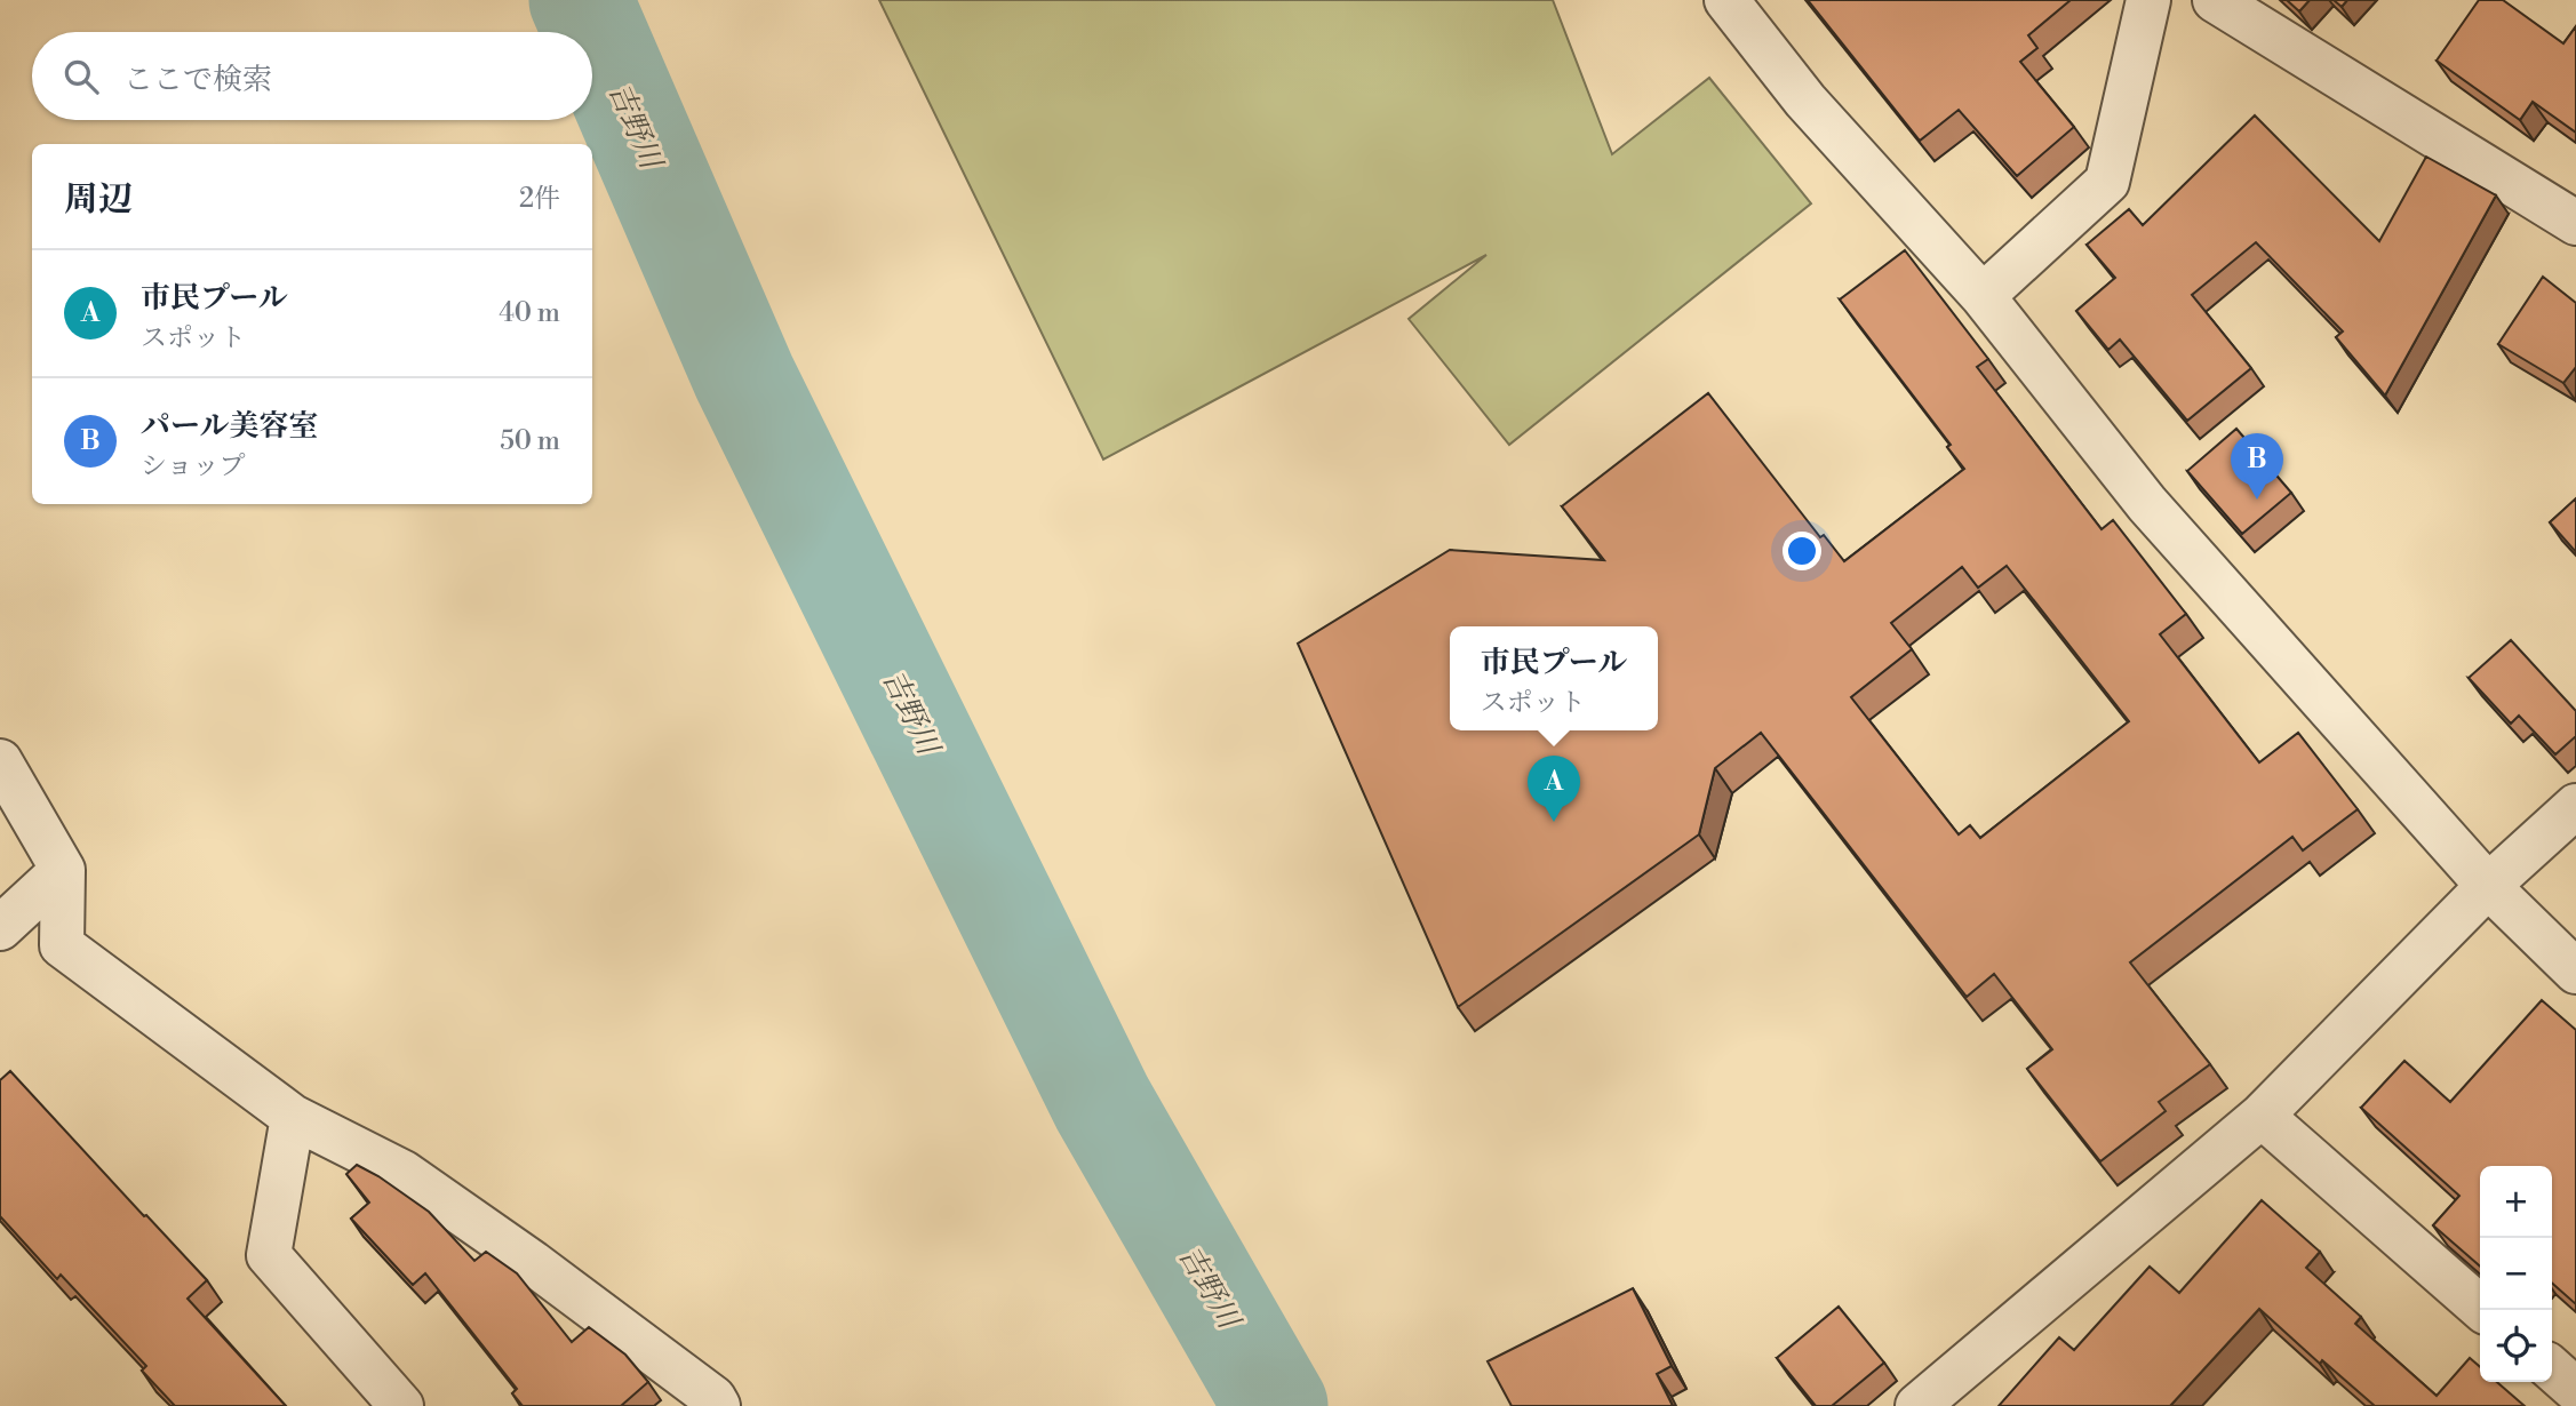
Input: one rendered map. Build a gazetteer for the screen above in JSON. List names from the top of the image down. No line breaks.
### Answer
{"water":["吉野川"],"page":{"search":"ここで検索","heading":["周辺","2件"],"list":[{"mark":"A","name":"市民プール","note":"スポット","value":"40 m"},{"mark":"B","name":"パール美容室","note":"ショップ","value":"50 m"}],"pins":["B","A"],"popup":["市民プール","スポット"],"map_buttons":["+","−"]}}
